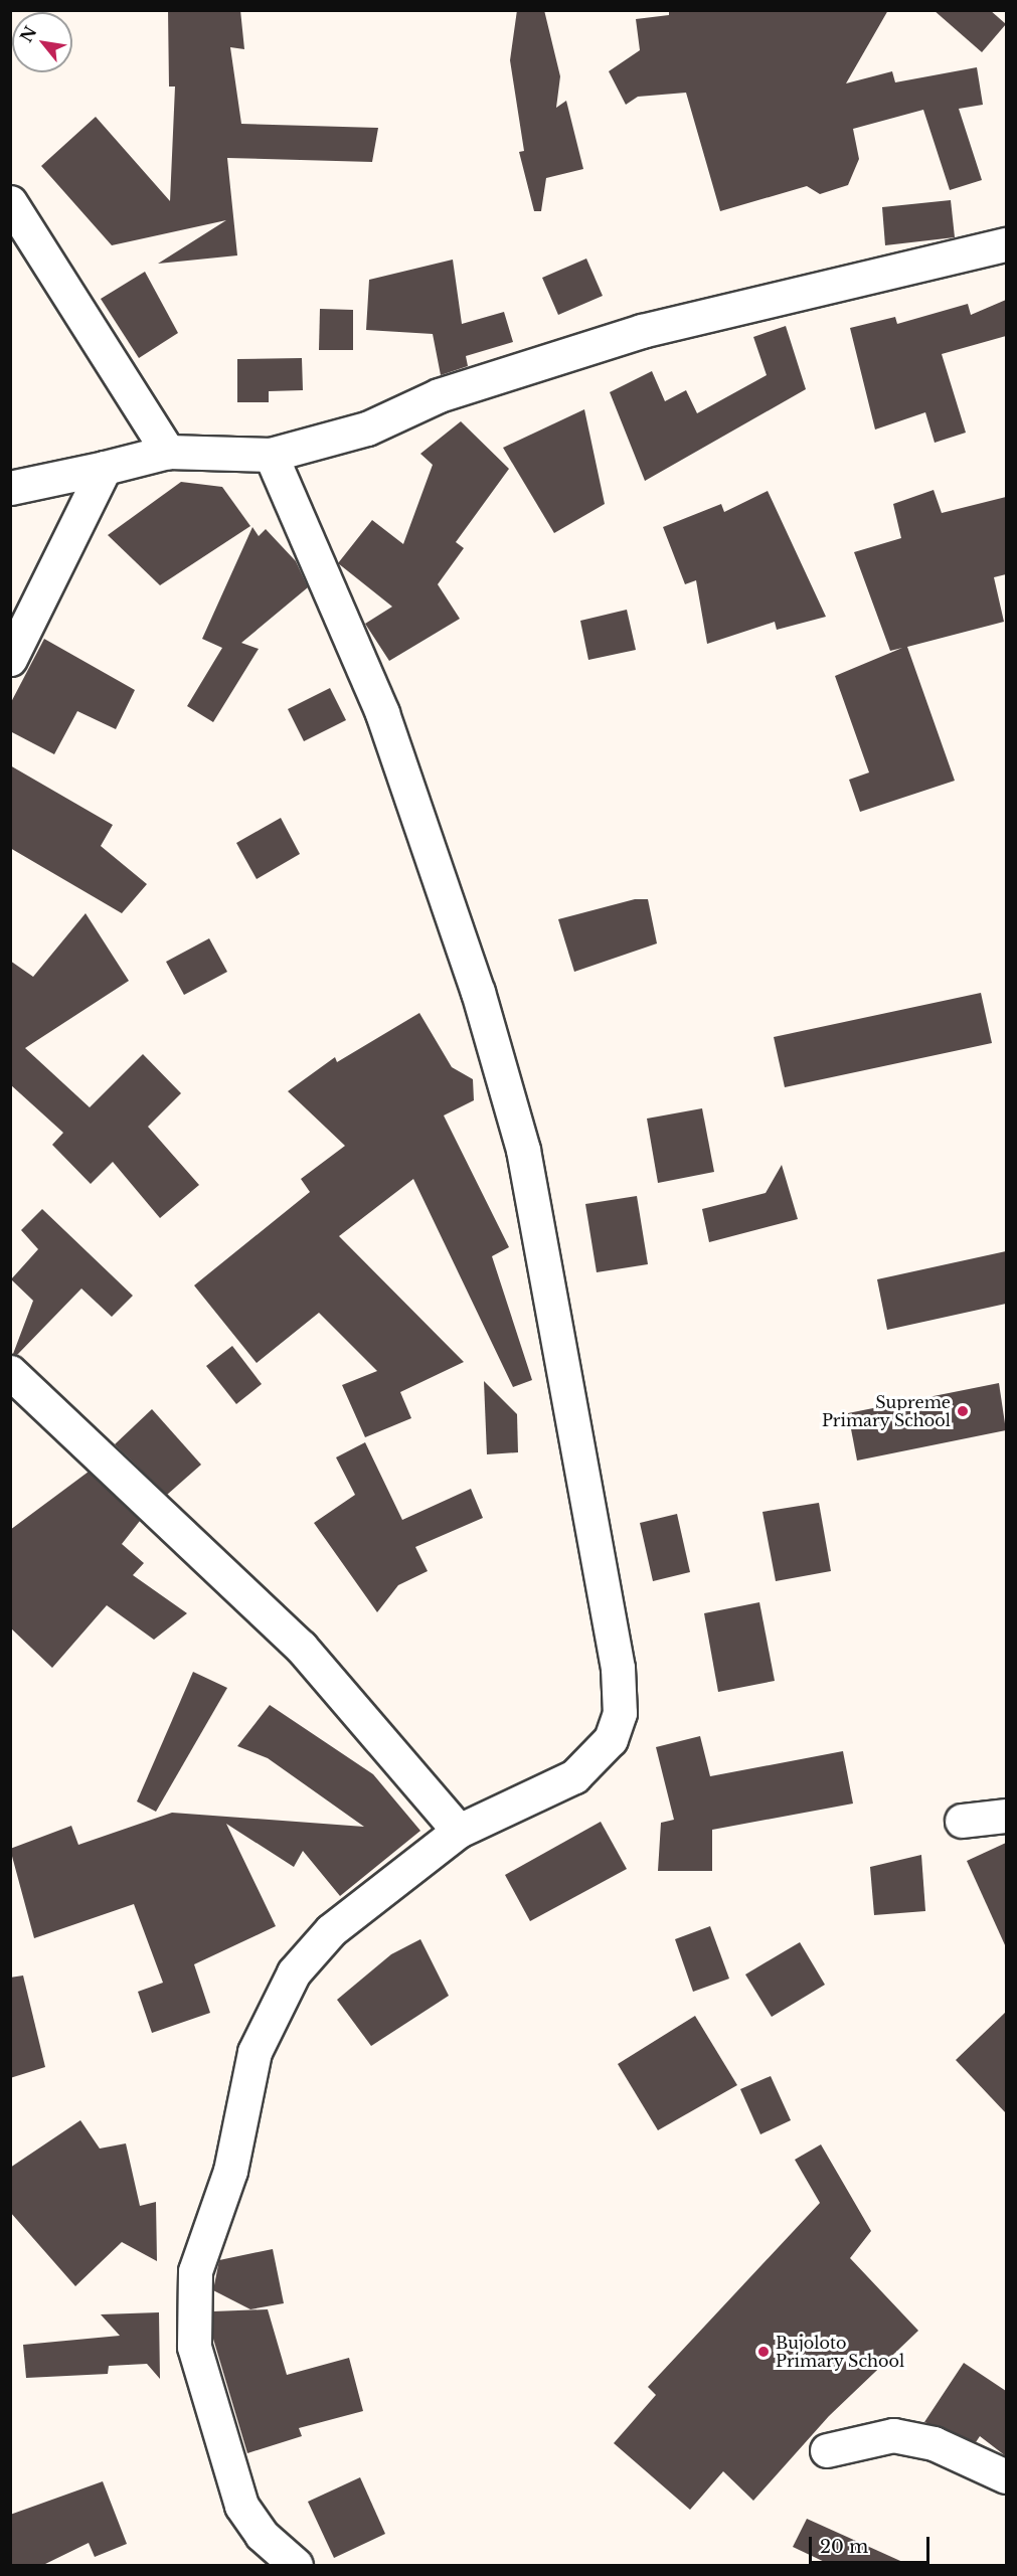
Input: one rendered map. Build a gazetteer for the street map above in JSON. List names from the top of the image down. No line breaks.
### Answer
{"places":["Supreme Primary School","Bujoloto Primary School"],"scale_bar":"20 m","north":"top left"}
